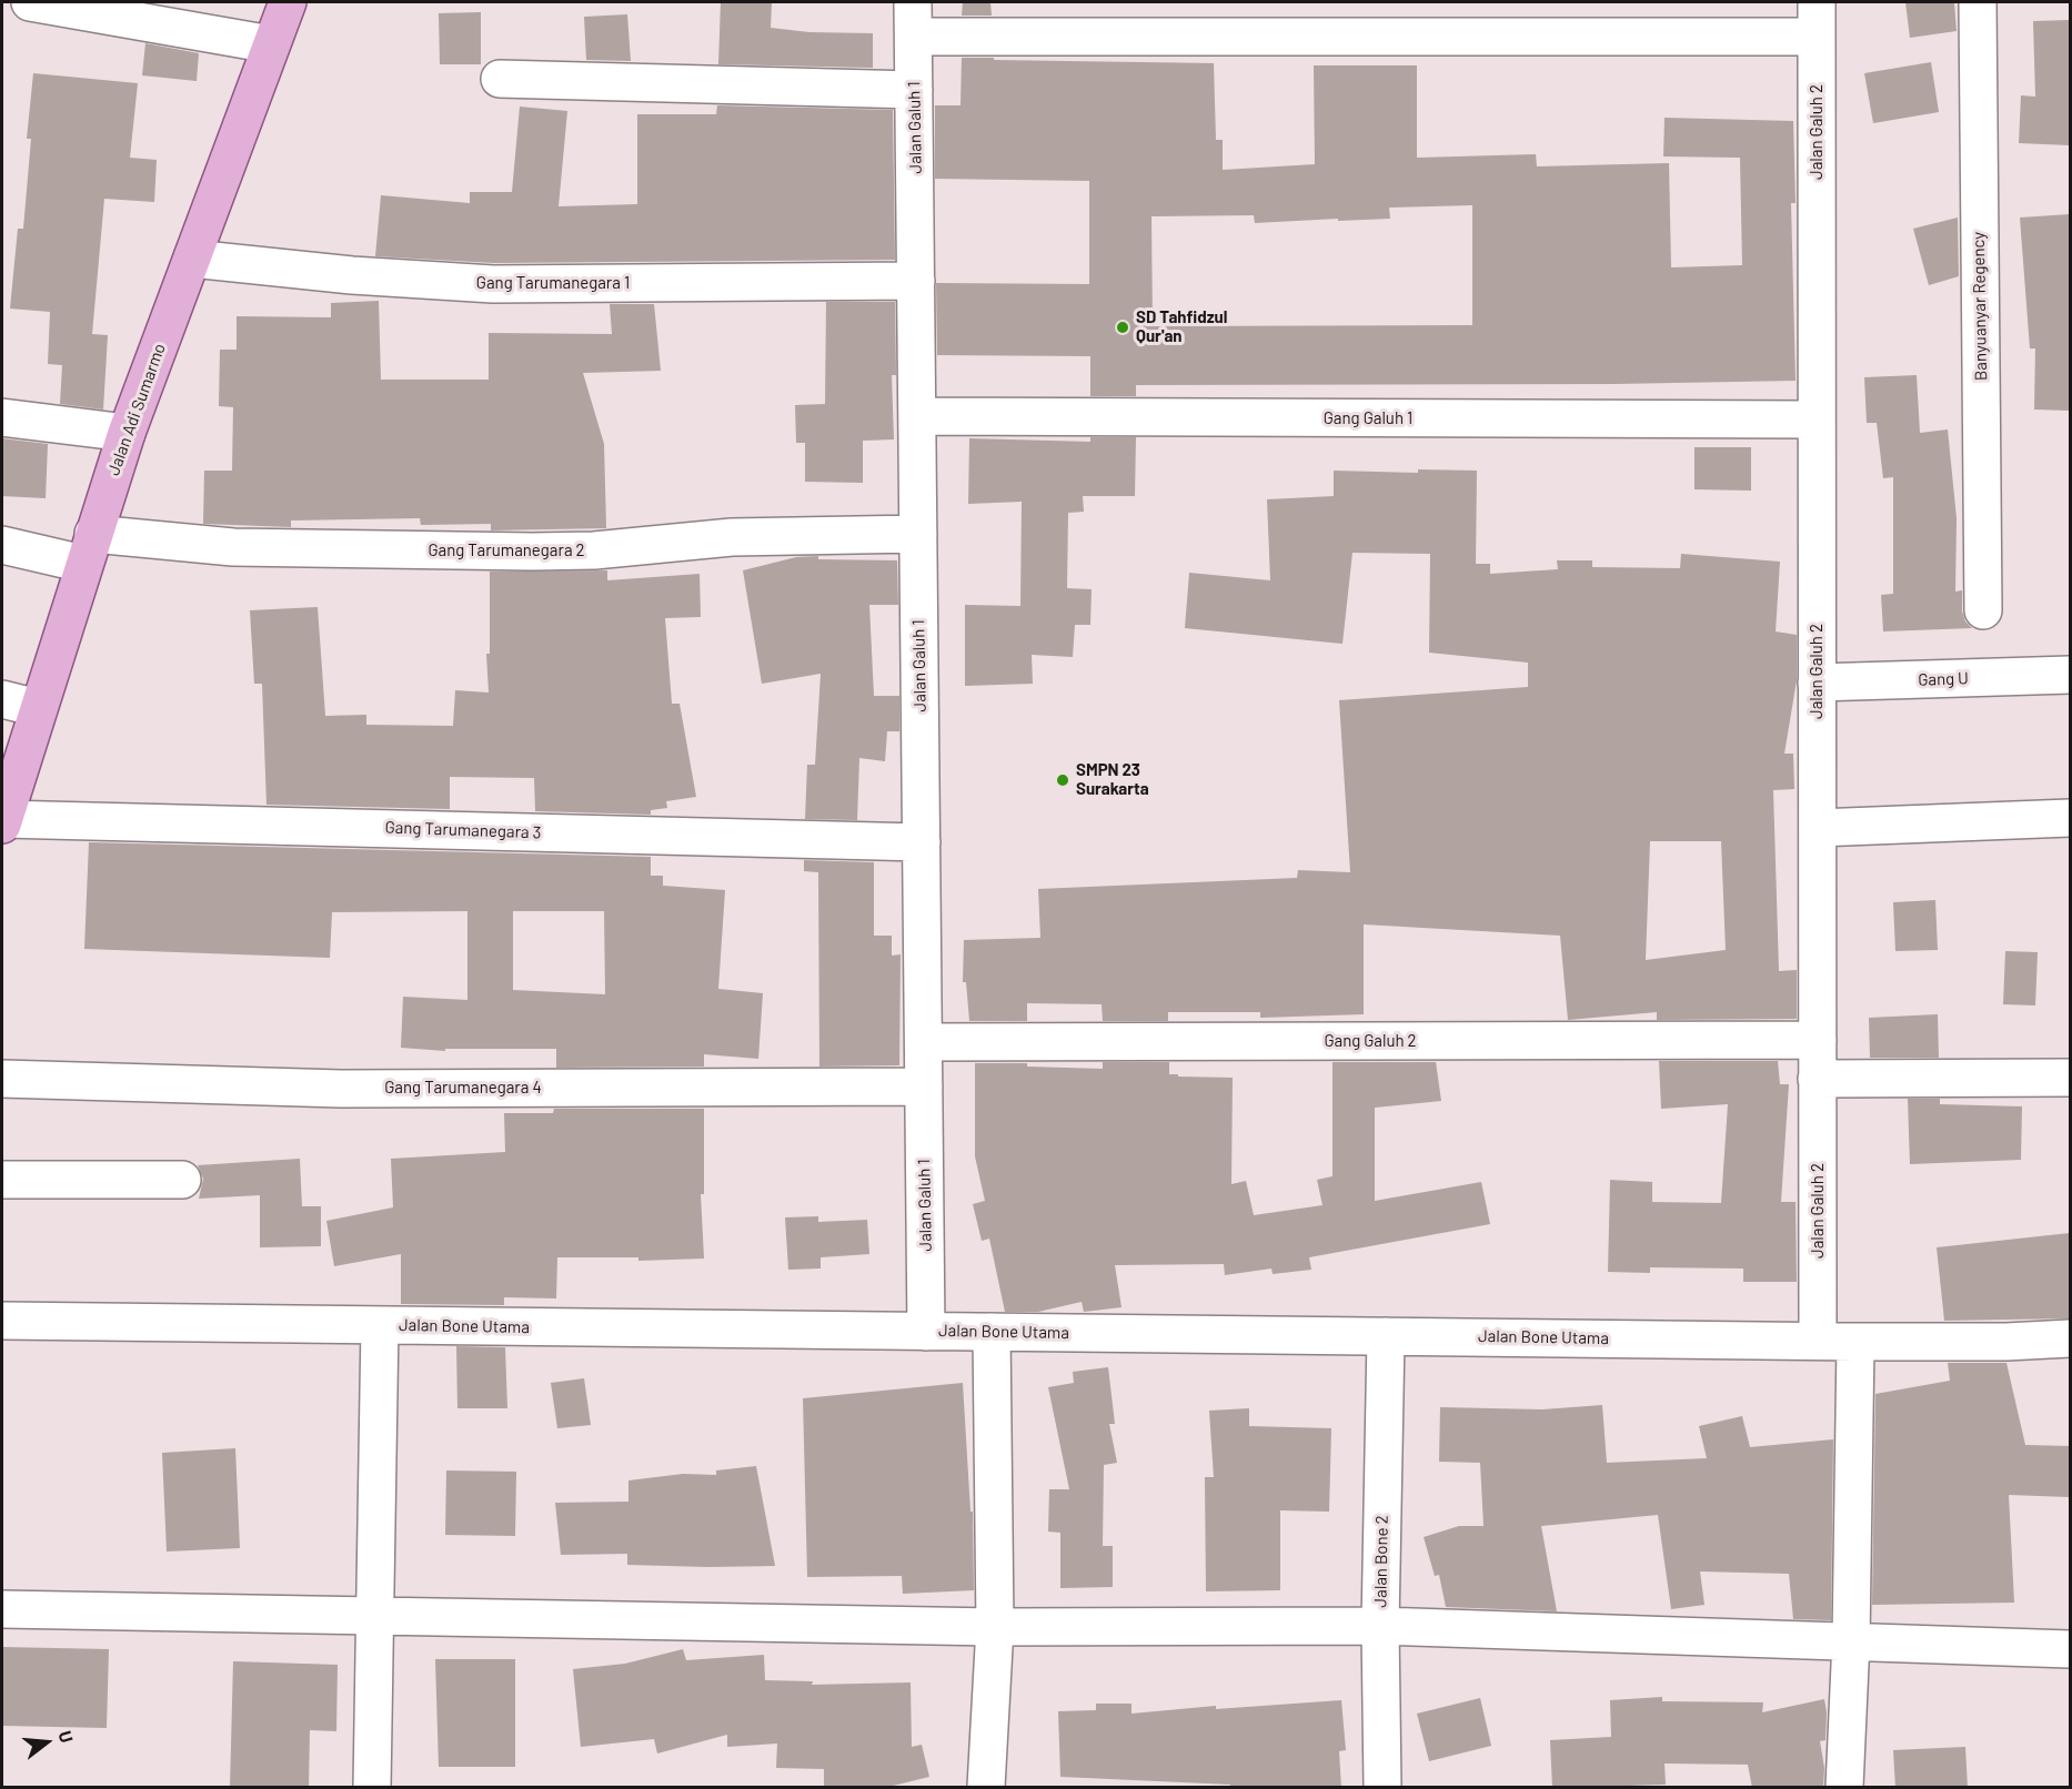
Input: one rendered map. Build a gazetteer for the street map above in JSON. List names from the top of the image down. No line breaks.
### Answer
{"streets":{"main road":["Jalan Adi Sumarmo"],"street":["Jalan Galuh 1","Jalan Galuh 2","Gang Tarumanegara 1","Banyuanyar Regency","Gang Galuh 1","Gang Tarumanegara 2","Gang U","Gang Tarumanegara 3","Gang Galuh 2","Gang Tarumanegara 4","Jalan Bone Utama","Jalan Bone 2"]},"crossings":[["Jalan Galuh 1","Gang Tarumanegara 1"],["Jalan Galuh 1","Gang Galuh 1"],["Jalan Galuh 1","Gang Tarumanegara 2"],["Jalan Galuh 1","Gang Tarumanegara 3"],["Jalan Galuh 1","Gang Galuh 2"],["Jalan Galuh 1","Gang Tarumanegara 4"],["Jalan Galuh 1","Jalan Bone Utama"],["Jalan Galuh 2","Gang Galuh 1"],["Jalan Galuh 2","Gang U"],["Jalan Galuh 2","Gang Galuh 2"],["Jalan Galuh 2","Jalan Bone Utama"],["Gang Tarumanegara 1","Jalan Adi Sumarmo"],["Jalan Adi Sumarmo","Gang Tarumanegara 2"],["Jalan Adi Sumarmo","Gang Tarumanegara 3"],["Jalan Bone Utama","Jalan Bone 2"]],"places":["SD Tahfidzul Qur'an","SMPN 23 Surakarta"],"north":"right"}
